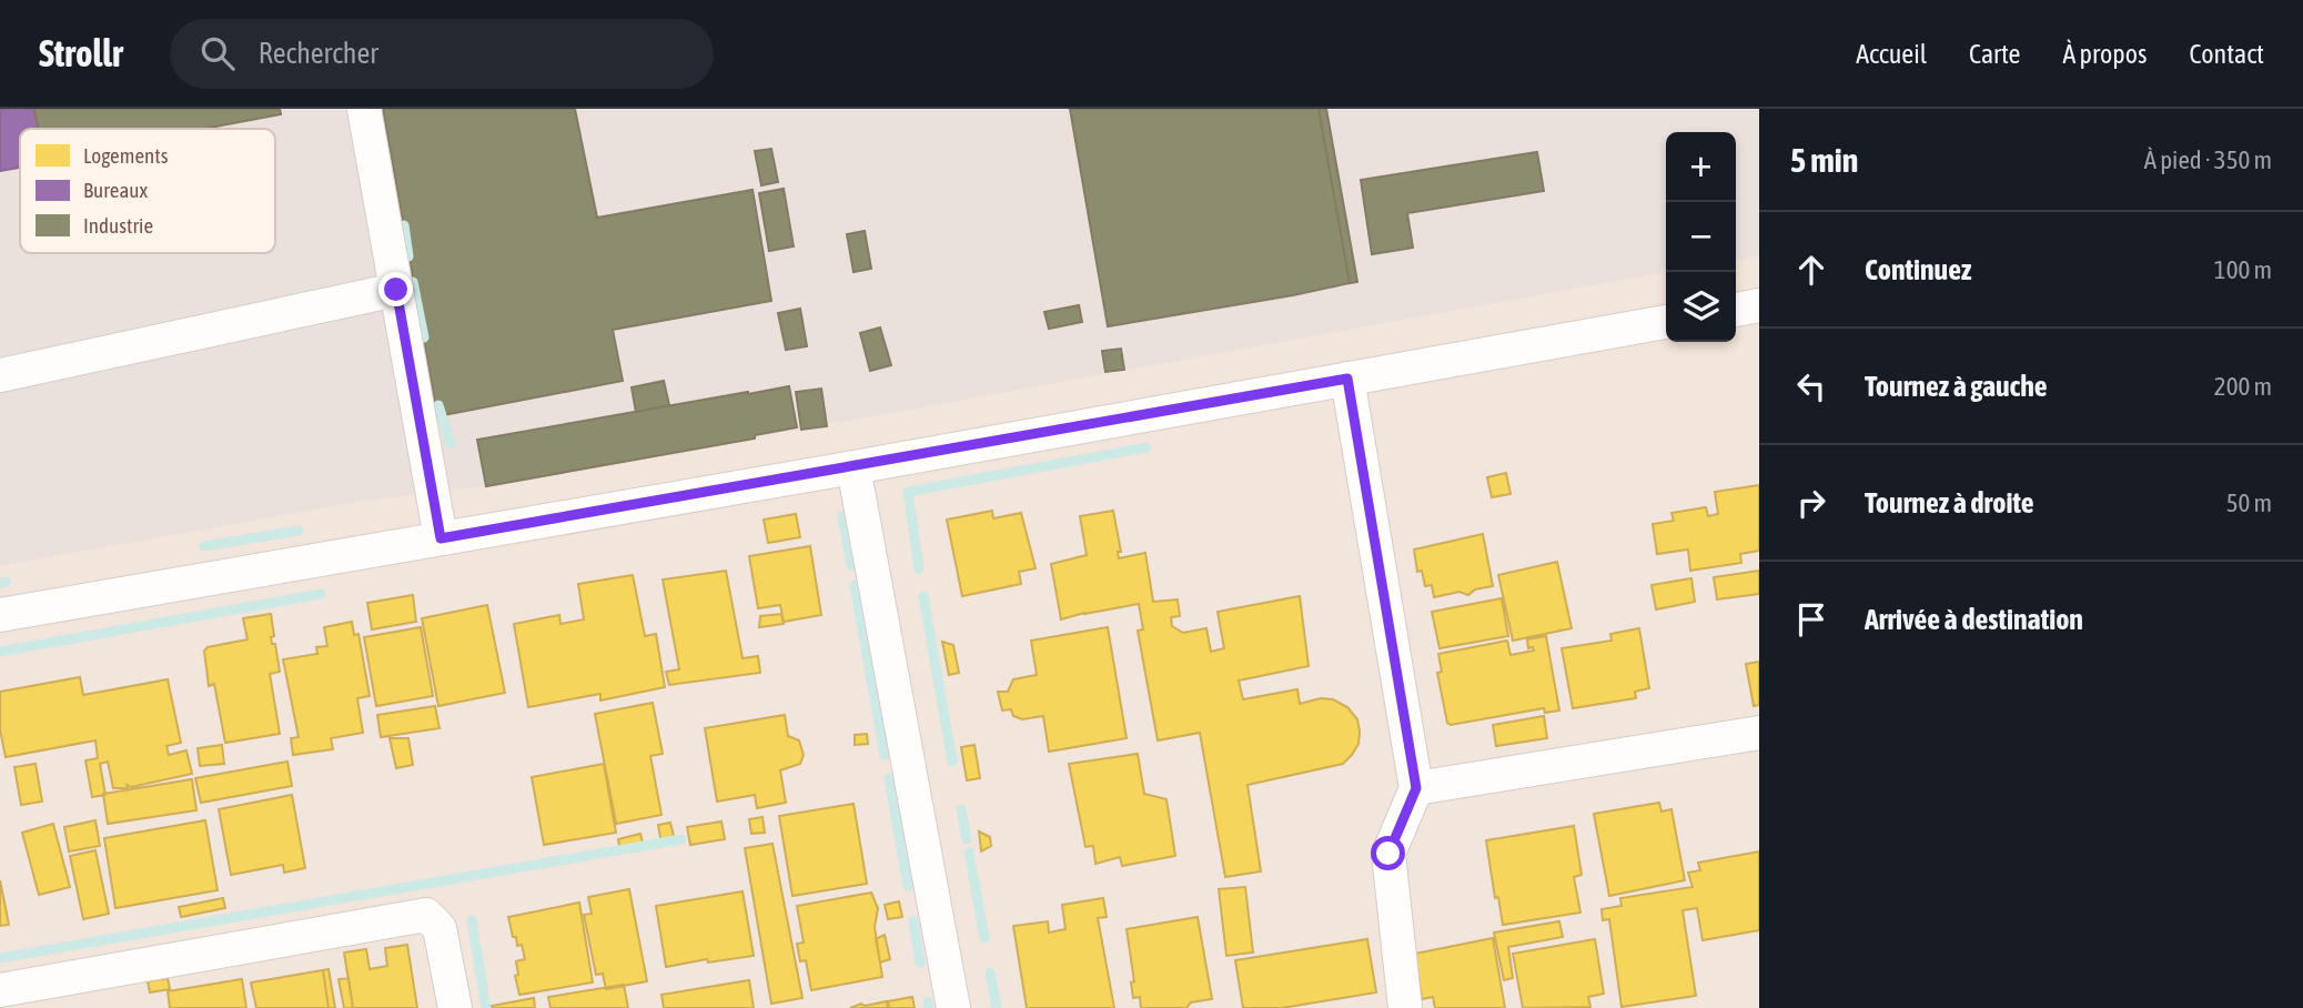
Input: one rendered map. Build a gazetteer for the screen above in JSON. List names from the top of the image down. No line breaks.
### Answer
{"legend":["Logements","Bureaux","Industrie"],"page":{"header":"Strollr","search":"Rechercher","nav":["Accueil","Carte","À propos","Contact"],"heading":["5 min","À pied · 350 m"],"map_buttons":["+","−"],"list":[["Continuez","100 m"],["Tournez à gauche","200 m"],["Tournez à droite","50 m"],"Arrivée à destination"]}}
